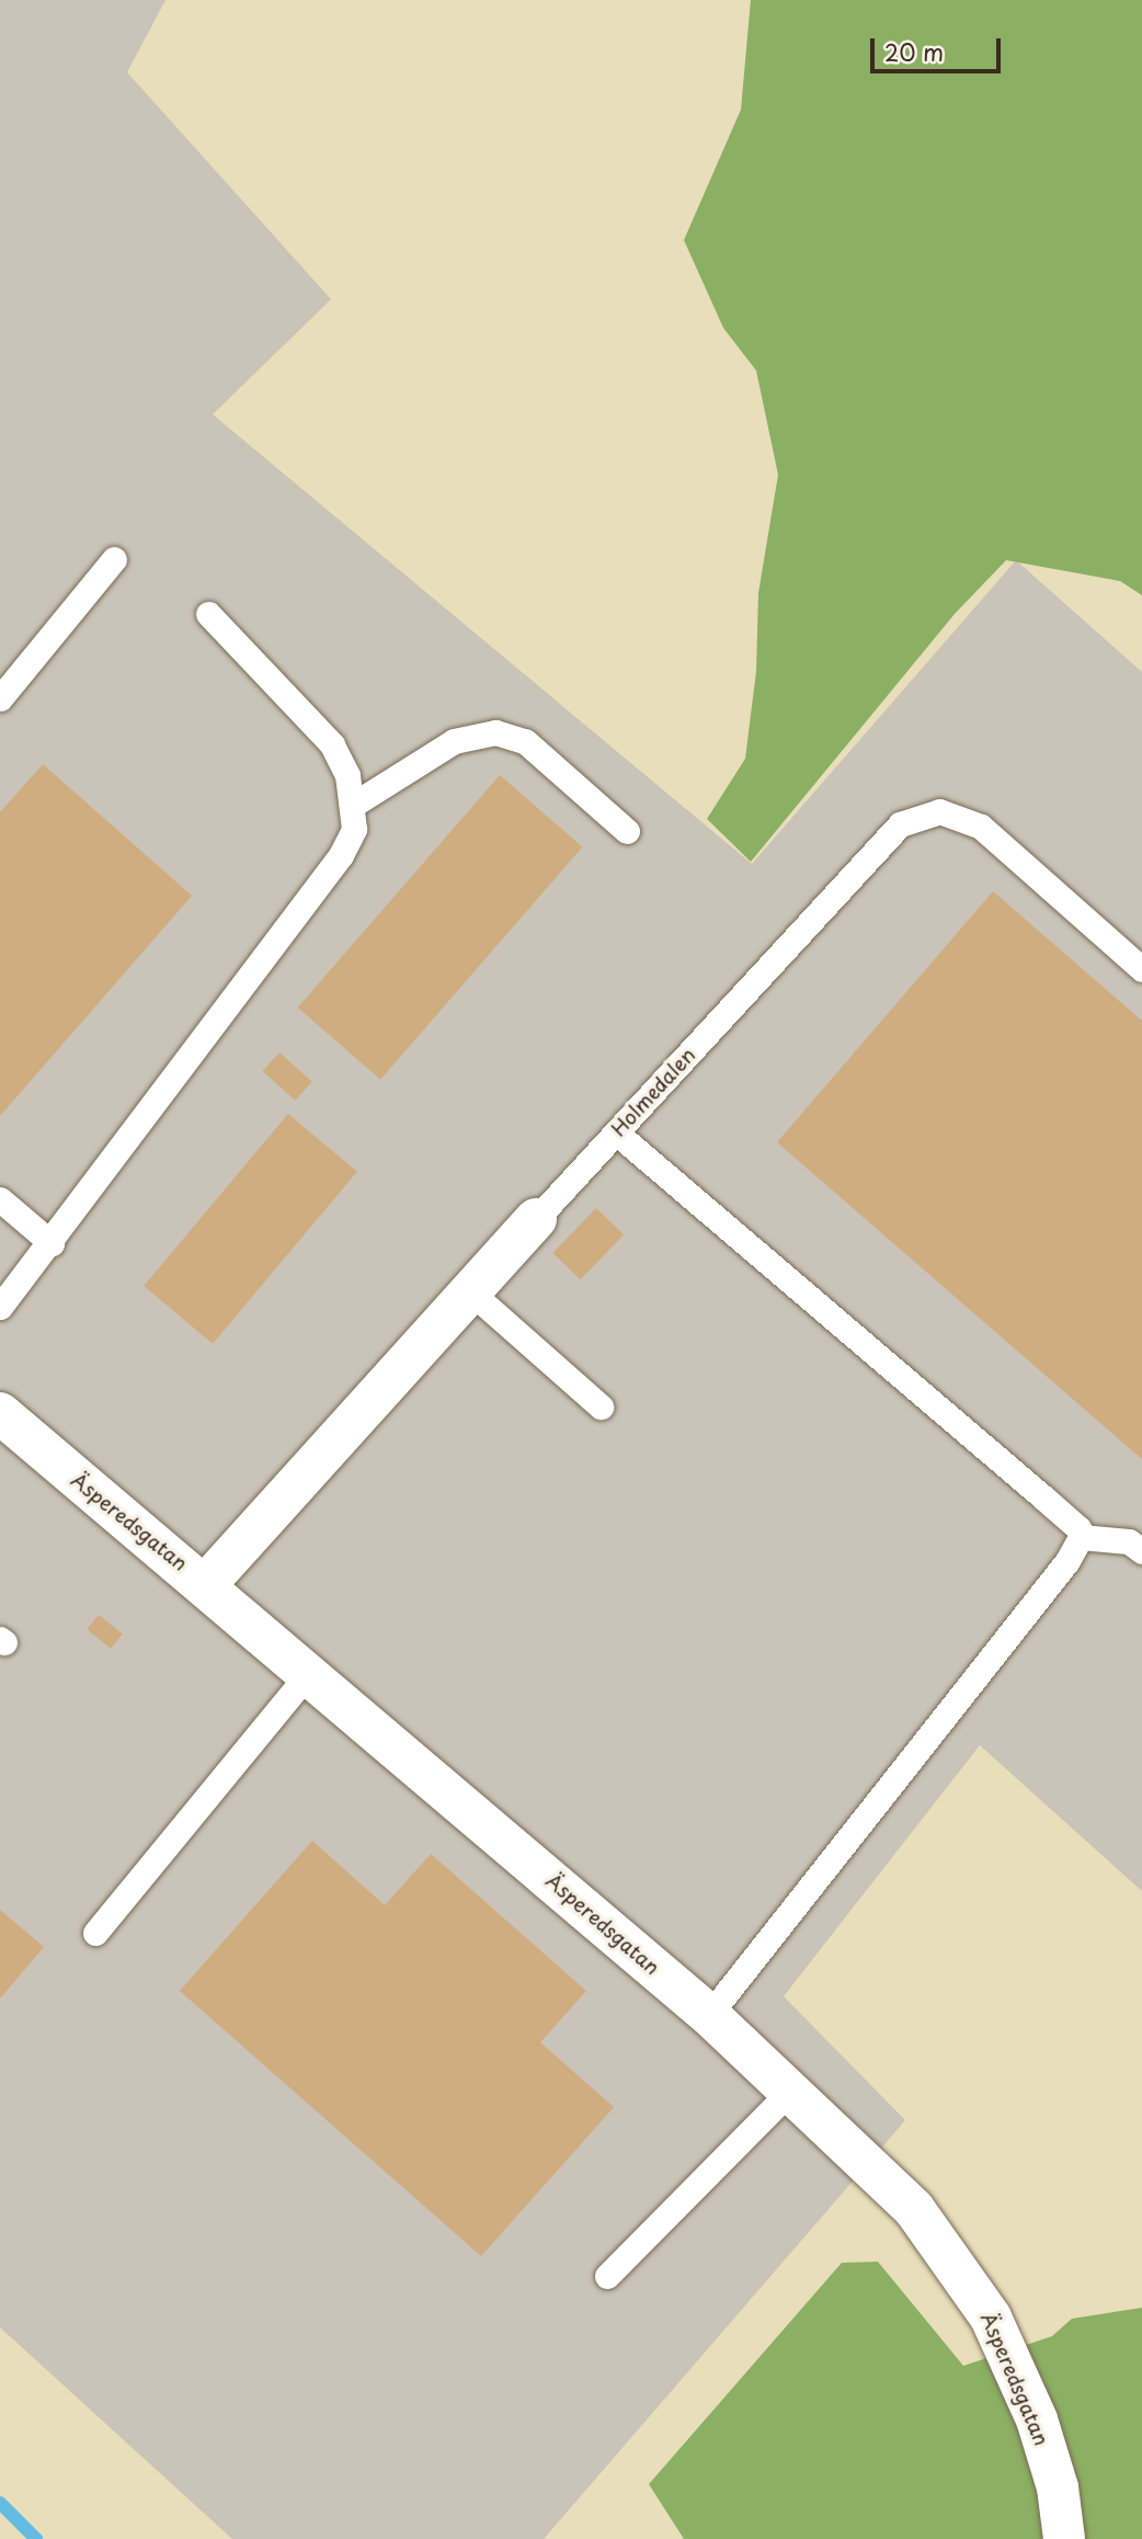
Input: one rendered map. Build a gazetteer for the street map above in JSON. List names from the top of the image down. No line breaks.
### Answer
{"streets":{"street":["Holmedalen","Äsperedsgatan"]},"crossings":[["Holmedalen","Äsperedsgatan"]],"scale_bar":"20 m"}
